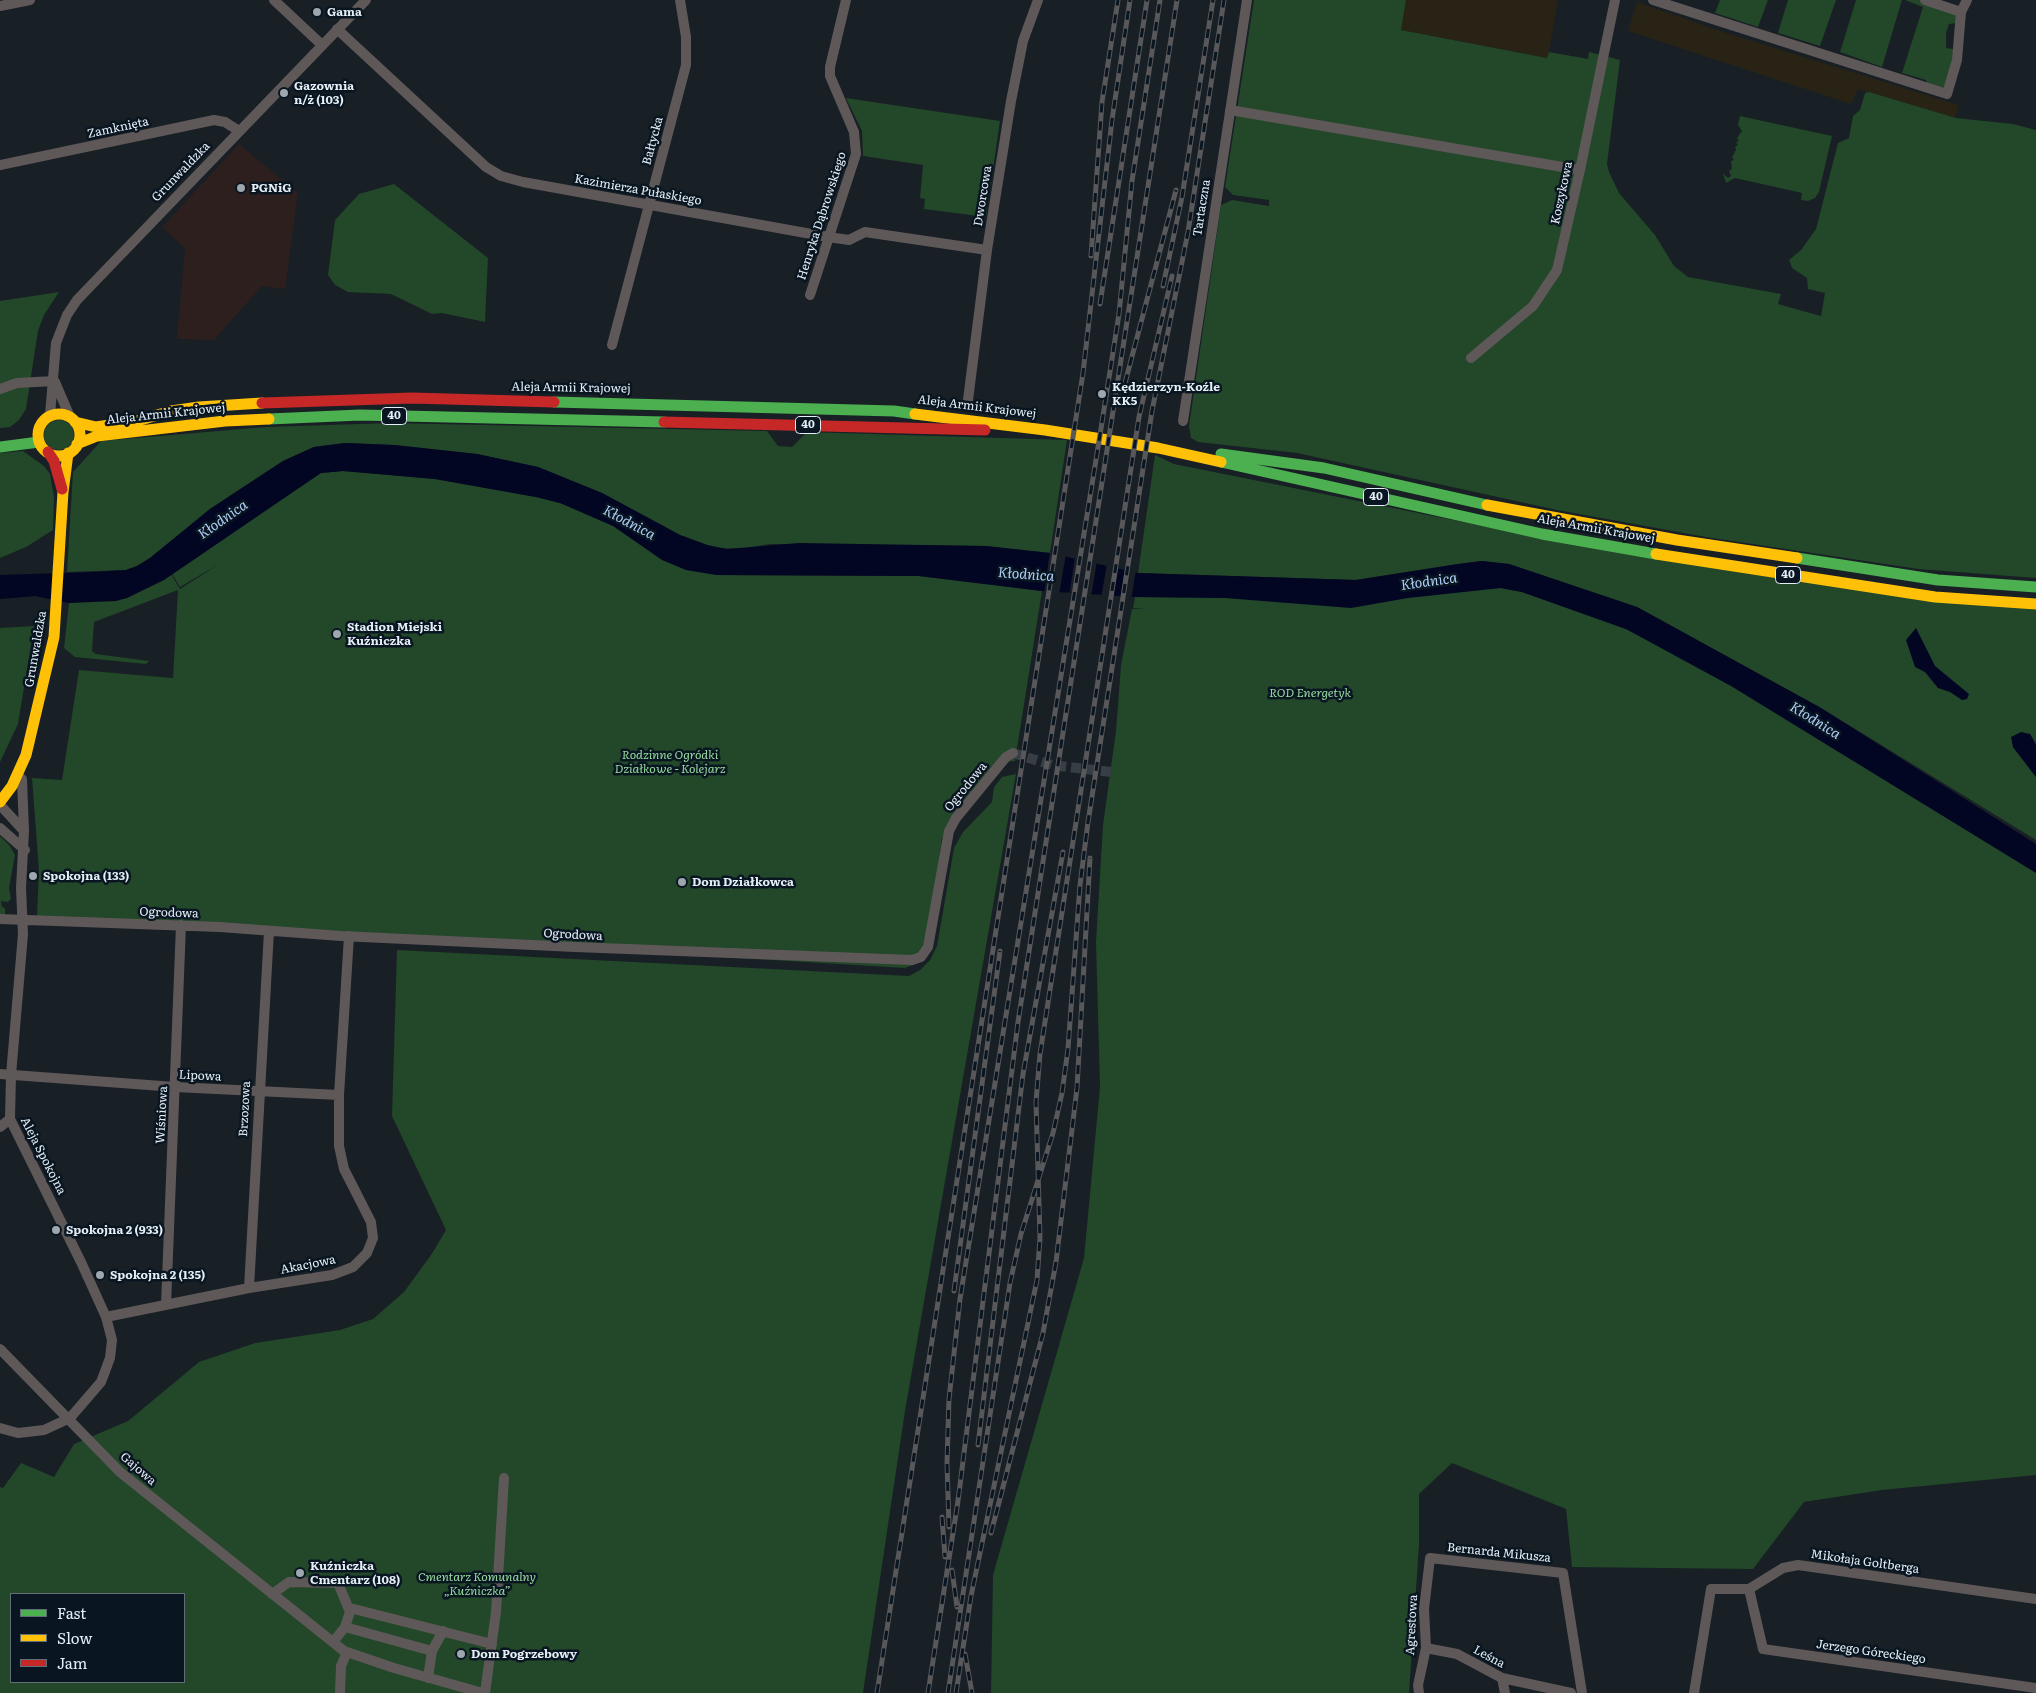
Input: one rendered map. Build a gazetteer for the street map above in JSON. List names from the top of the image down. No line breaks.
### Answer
{"streets":{"main road":["Grunwaldzka","Aleja Armii Krajowej","40"],"street":["Zamknięta","Bałtycka","Kazimierza Pułaskiego","Koszykowa","Dworcowa","Tartaczna","Henryka Dąbrowskiego","Ogrodowa","Lipowa","Brzozowa","Wiśniowa","Aleja Spokojna","Akacjowa","Gajowa","Bernarda Mikusza","Mikołaja Goltberga","Agrestowa","Jerzego Góreckiego","Leśna"]},"crossings":[["Zamknięta","Grunwaldzka"],["Bałtycka","Kazimierza Pułaskiego"],["Grunwaldzka","Kazimierza Pułaskiego"],["Grunwaldzka","Aleja Armii Krajowej"],["Grunwaldzka","Aleja Spokojna"],["Kazimierza Pułaskiego","Dworcowa"],["Kazimierza Pułaskiego","Henryka Dąbrowskiego"],["Ogrodowa","Brzozowa"],["Ogrodowa","Wiśniowa"],["Ogrodowa","Aleja Spokojna"],["Ogrodowa","Akacjowa"],["Lipowa","Brzozowa"],["Lipowa","Wiśniowa"],["Lipowa","Aleja Spokojna"],["Lipowa","Akacjowa"],["Brzozowa","Akacjowa"],["Wiśniowa","Akacjowa"],["Aleja Spokojna","Akacjowa"],["Aleja Spokojna","Gajowa"],["Bernarda Mikusza","Agrestowa"],["Mikołaja Goltberga","Jerzego Góreckiego"],["Agrestowa","Leśna"]],"water":["Kłodnica"],"parks":["ROD Energetyk","Rodzinne Ogródki Działkowe - Kolejarz","Cmentarz Komunalny „Kuźniczka”"],"places":["Gama","Gazownia n/ż (103)","PGNiG","Kędzierzyn-Koźle KK5","Stadion Miejski Kuźniczka","Spokojna (133)","Dom Działkowca","Spokojna 2 (933)","Spokojna 2 (135)","Kuźniczka Cmentarz (108)","Dom Pogrzebowy"],"legend":["Fast","Slow","Jam"]}
